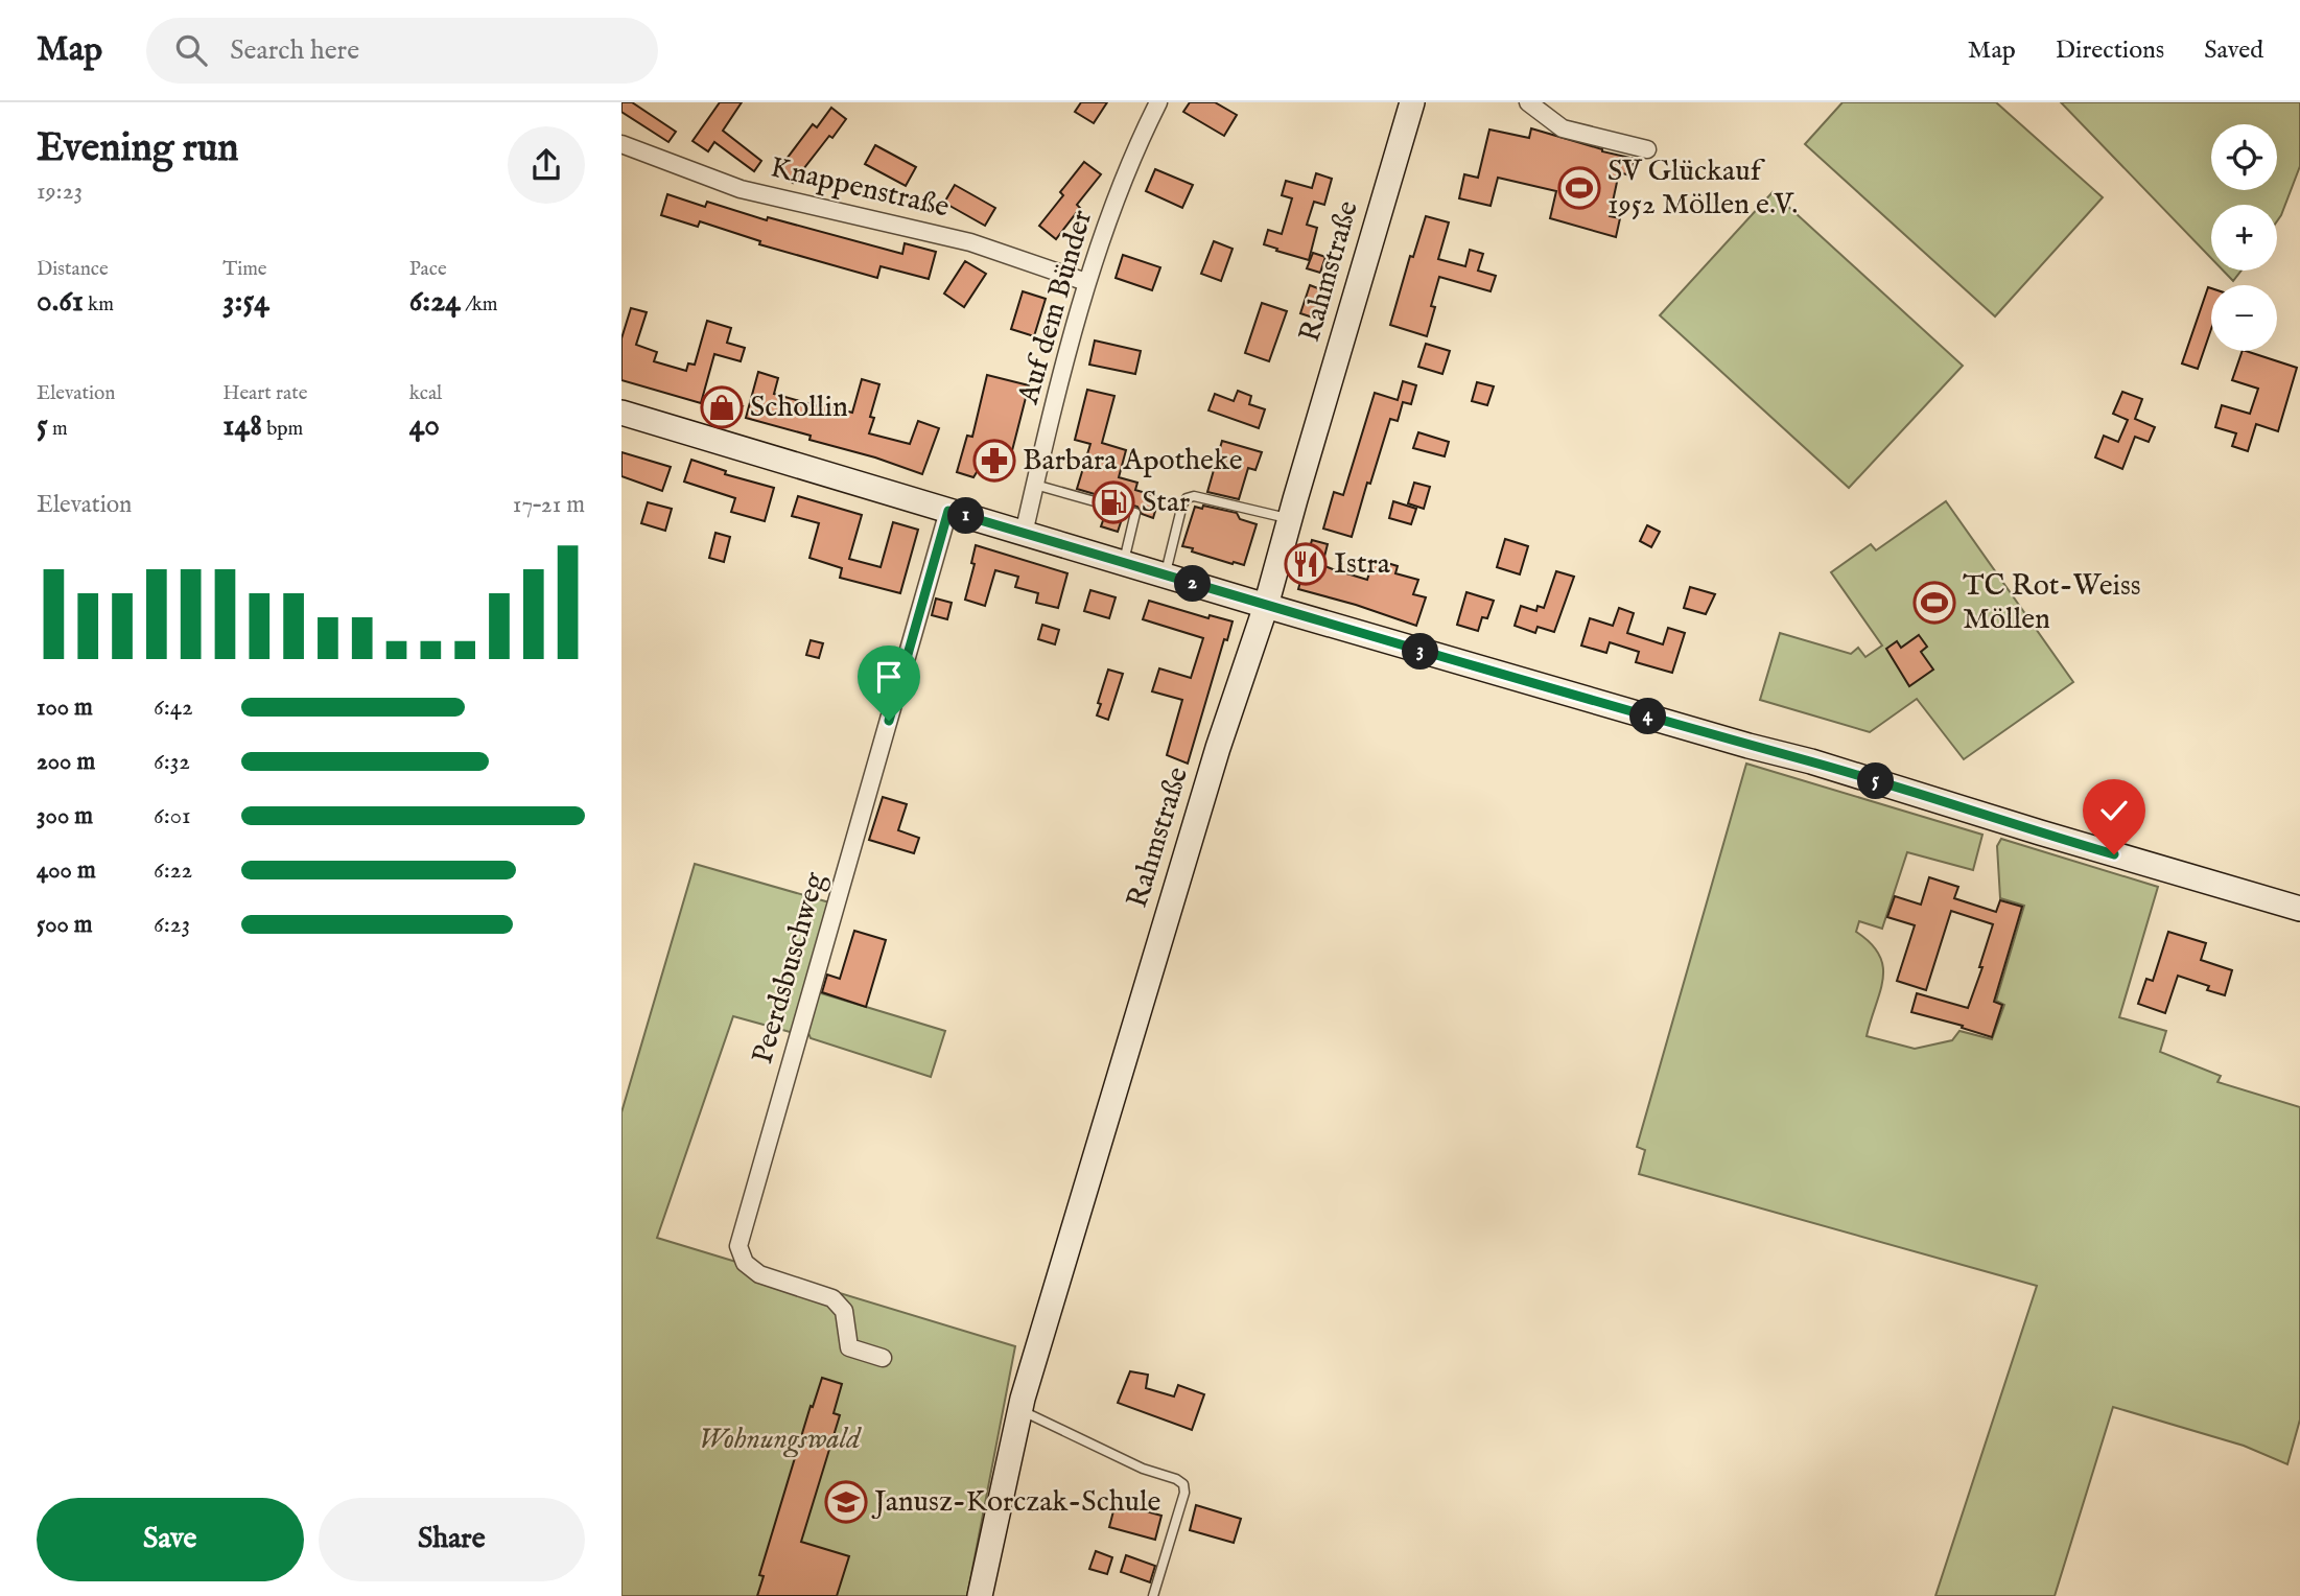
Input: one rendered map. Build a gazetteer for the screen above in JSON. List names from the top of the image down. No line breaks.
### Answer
{"streets":{"main road":["Rahmstraße"],"street":["Knappenstraße","Auf dem Bünder","Peerdsbuschweg"]},"crossings":[["Knappenstraße","Auf dem Bünder"]],"parks":["Wohnungswald"],"places":{"sports":["SV Glückauf 1952 Möllen e.V.","TC Rot-Weiss Möllen"],"shop":["Schollin"],"pharmacy":["Barbara Apotheke"],"fuel station":["Star"],"restaurant":["Istra"],"school or university":["Janusz-Korczak-Schule"]},"page":{"header":"Map","search":"Search here","nav":["Map","Directions","Saved"],"heading":["Evening run","19:23"],"map_buttons":["+","−"],"stats":[["Distance","0.61 km"],["Time","3:54"],["Pace","6:24 /km"],["Elevation","5 m"],["Heart rate","148 bpm"],["kcal","40"]],"chart":["Elevation","17–21 m"],"pins":["1","2","3","4","5"],"list":[{"name":"100 m","note":"6:42"},{"name":"200 m","note":"6:32"},{"name":"300 m","note":"6:01"},{"name":"400 m","note":"6:22"},{"name":"500 m","note":"6:23"}],"buttons":["Save","Share"]}}
